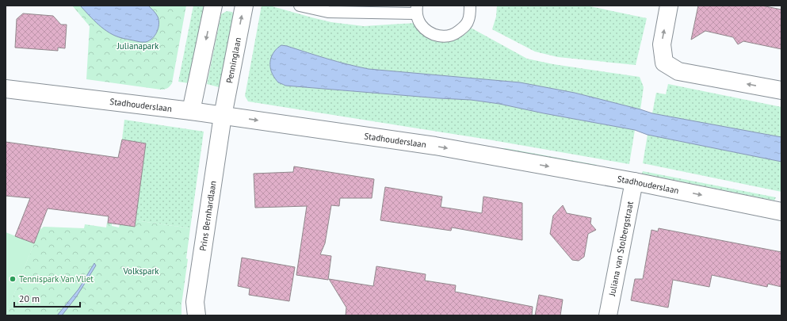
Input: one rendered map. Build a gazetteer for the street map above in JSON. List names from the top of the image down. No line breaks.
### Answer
{"streets":{"street":["Penninglaan","Stadhouderslaan","Prins Bernhardlaan","Juliana van Stolbergstraat"]},"crossings":[["Penninglaan","Stadhouderslaan"],["Penninglaan","Prins Bernhardlaan"],["Stadhouderslaan","Prins Bernhardlaan"],["Stadhouderslaan","Juliana van Stolbergstraat"]],"one_way":["Stadhouderslaan"],"parks":["Julianapark","Volkspark"],"places":["Tennispark Van Vliet"],"scale_bar":"20 m"}
